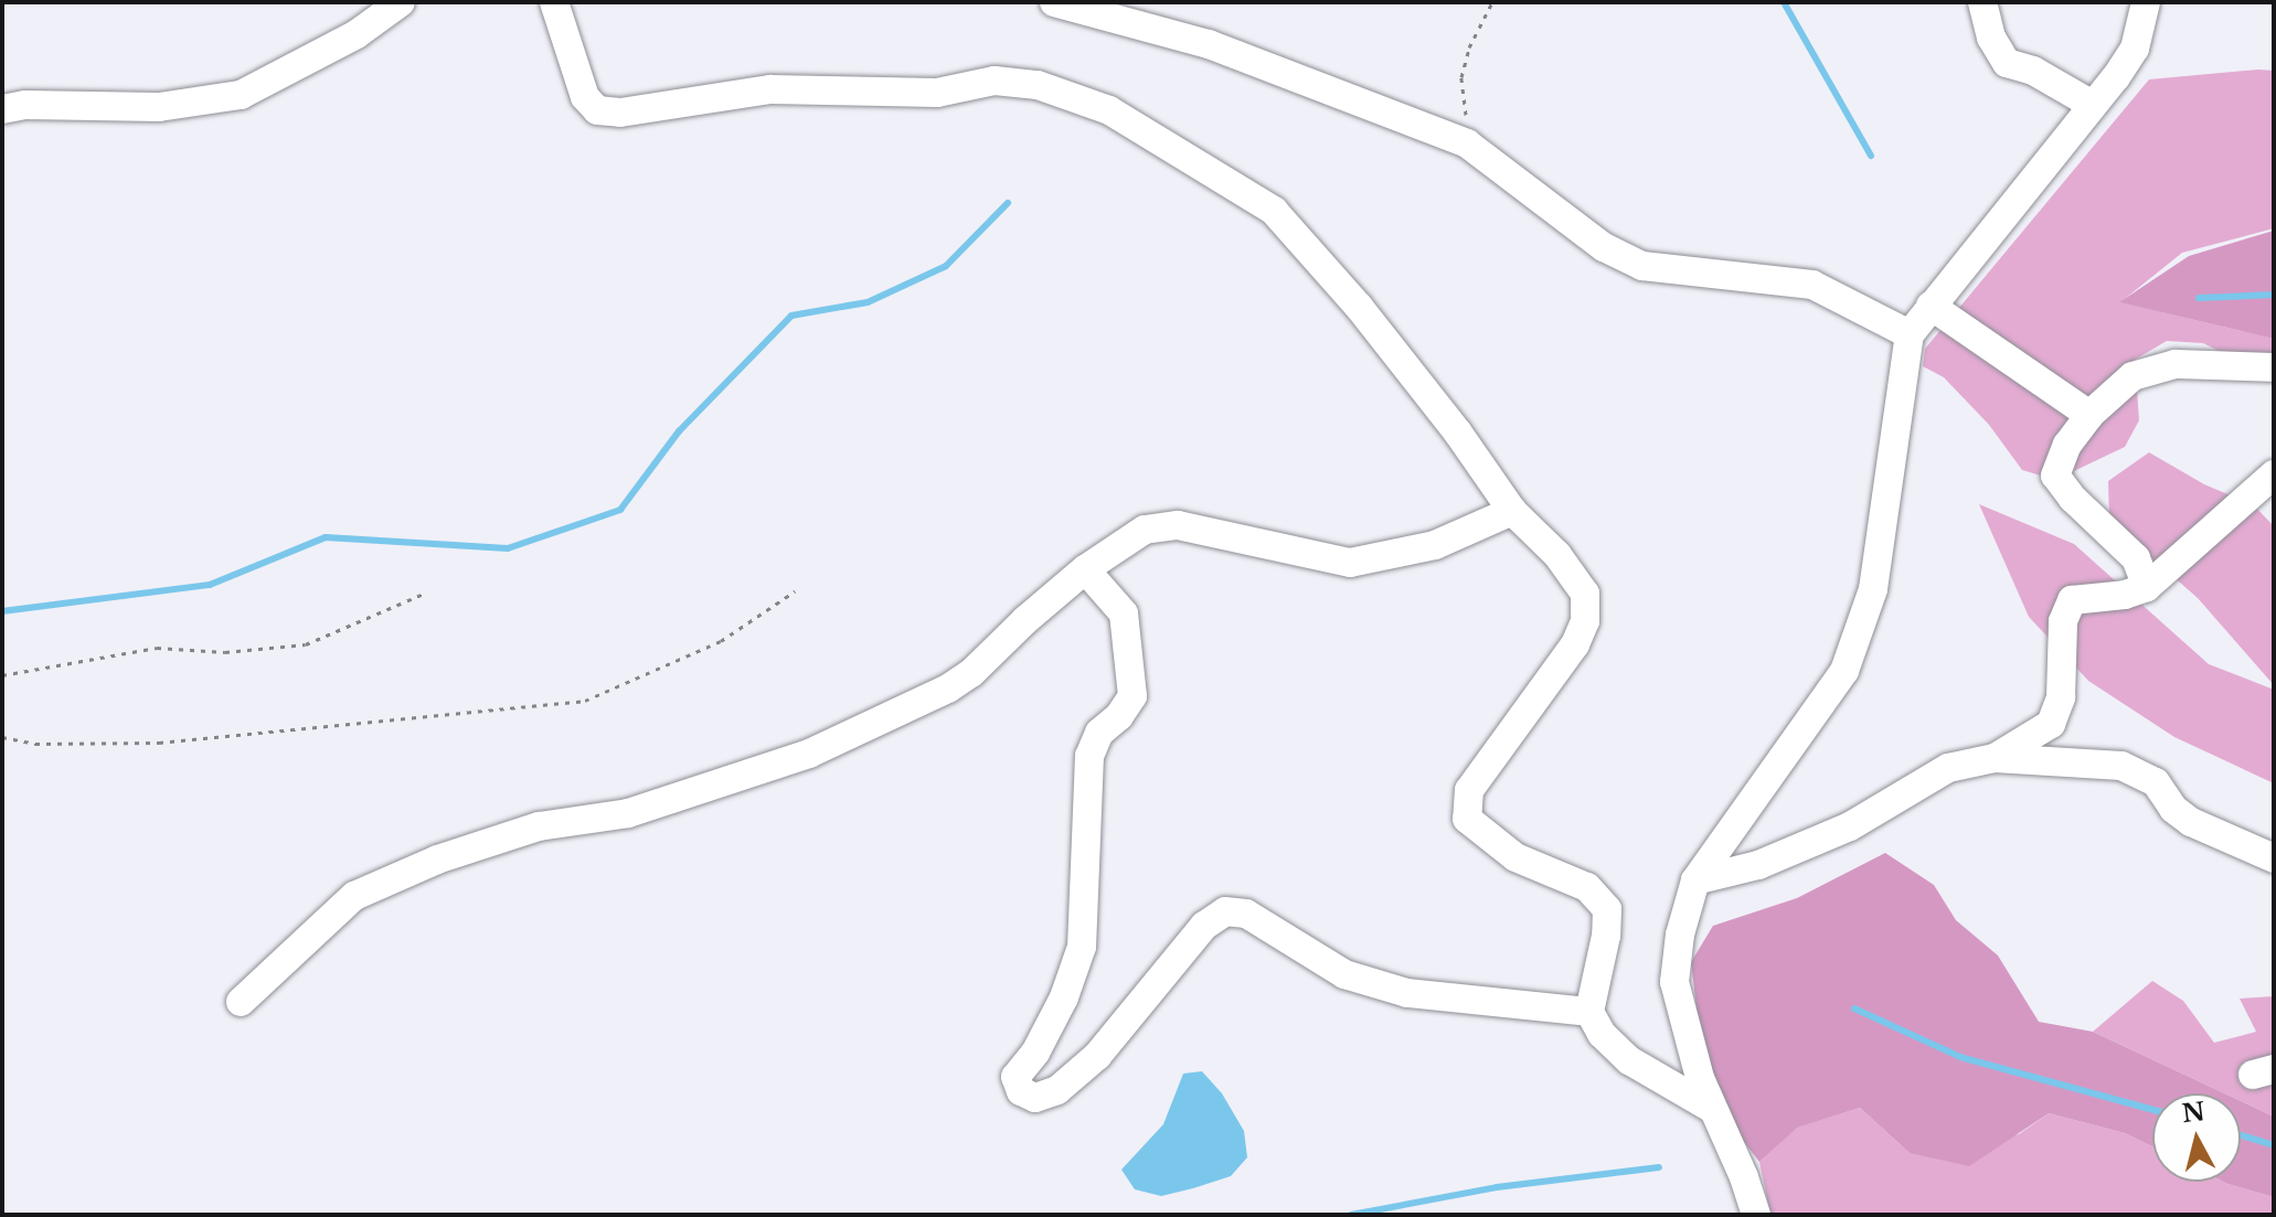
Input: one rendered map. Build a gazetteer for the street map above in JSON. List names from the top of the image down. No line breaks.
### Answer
{"north":"top"}
